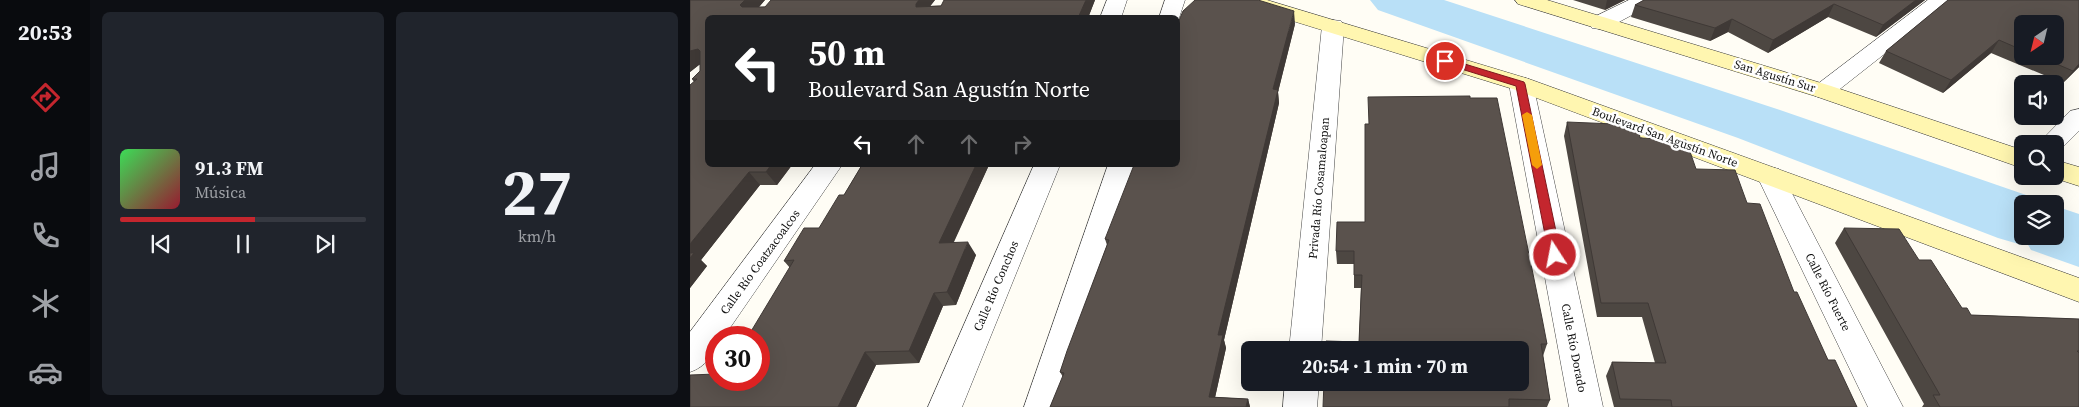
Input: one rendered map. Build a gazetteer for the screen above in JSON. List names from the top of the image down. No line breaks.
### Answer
{"streets":{"main road":["San Agustín Sur","Boulevard San Agustín Norte"],"street":["Privada Río Cosamaloapan","Calle Río Coatzacoalcos","Calle Río Conchos","Calle Río Fuerte","Calle Río Dorado"]},"crossings":[["Boulevard San Agustín Norte","Privada Río Cosamaloapan"],["Boulevard San Agustín Norte","Calle Río Fuerte"],["Boulevard San Agustín Norte","Calle Río Dorado"]],"north":"bottom left","page":{"tabs":"20:53","tile":["27","km/h"],"turn":["50 m","Boulevard San Agustín Norte"],"song":["91.3 FM","Música"],"limit":"30","trip":"20:54 · 1 min · 70 m"}}
